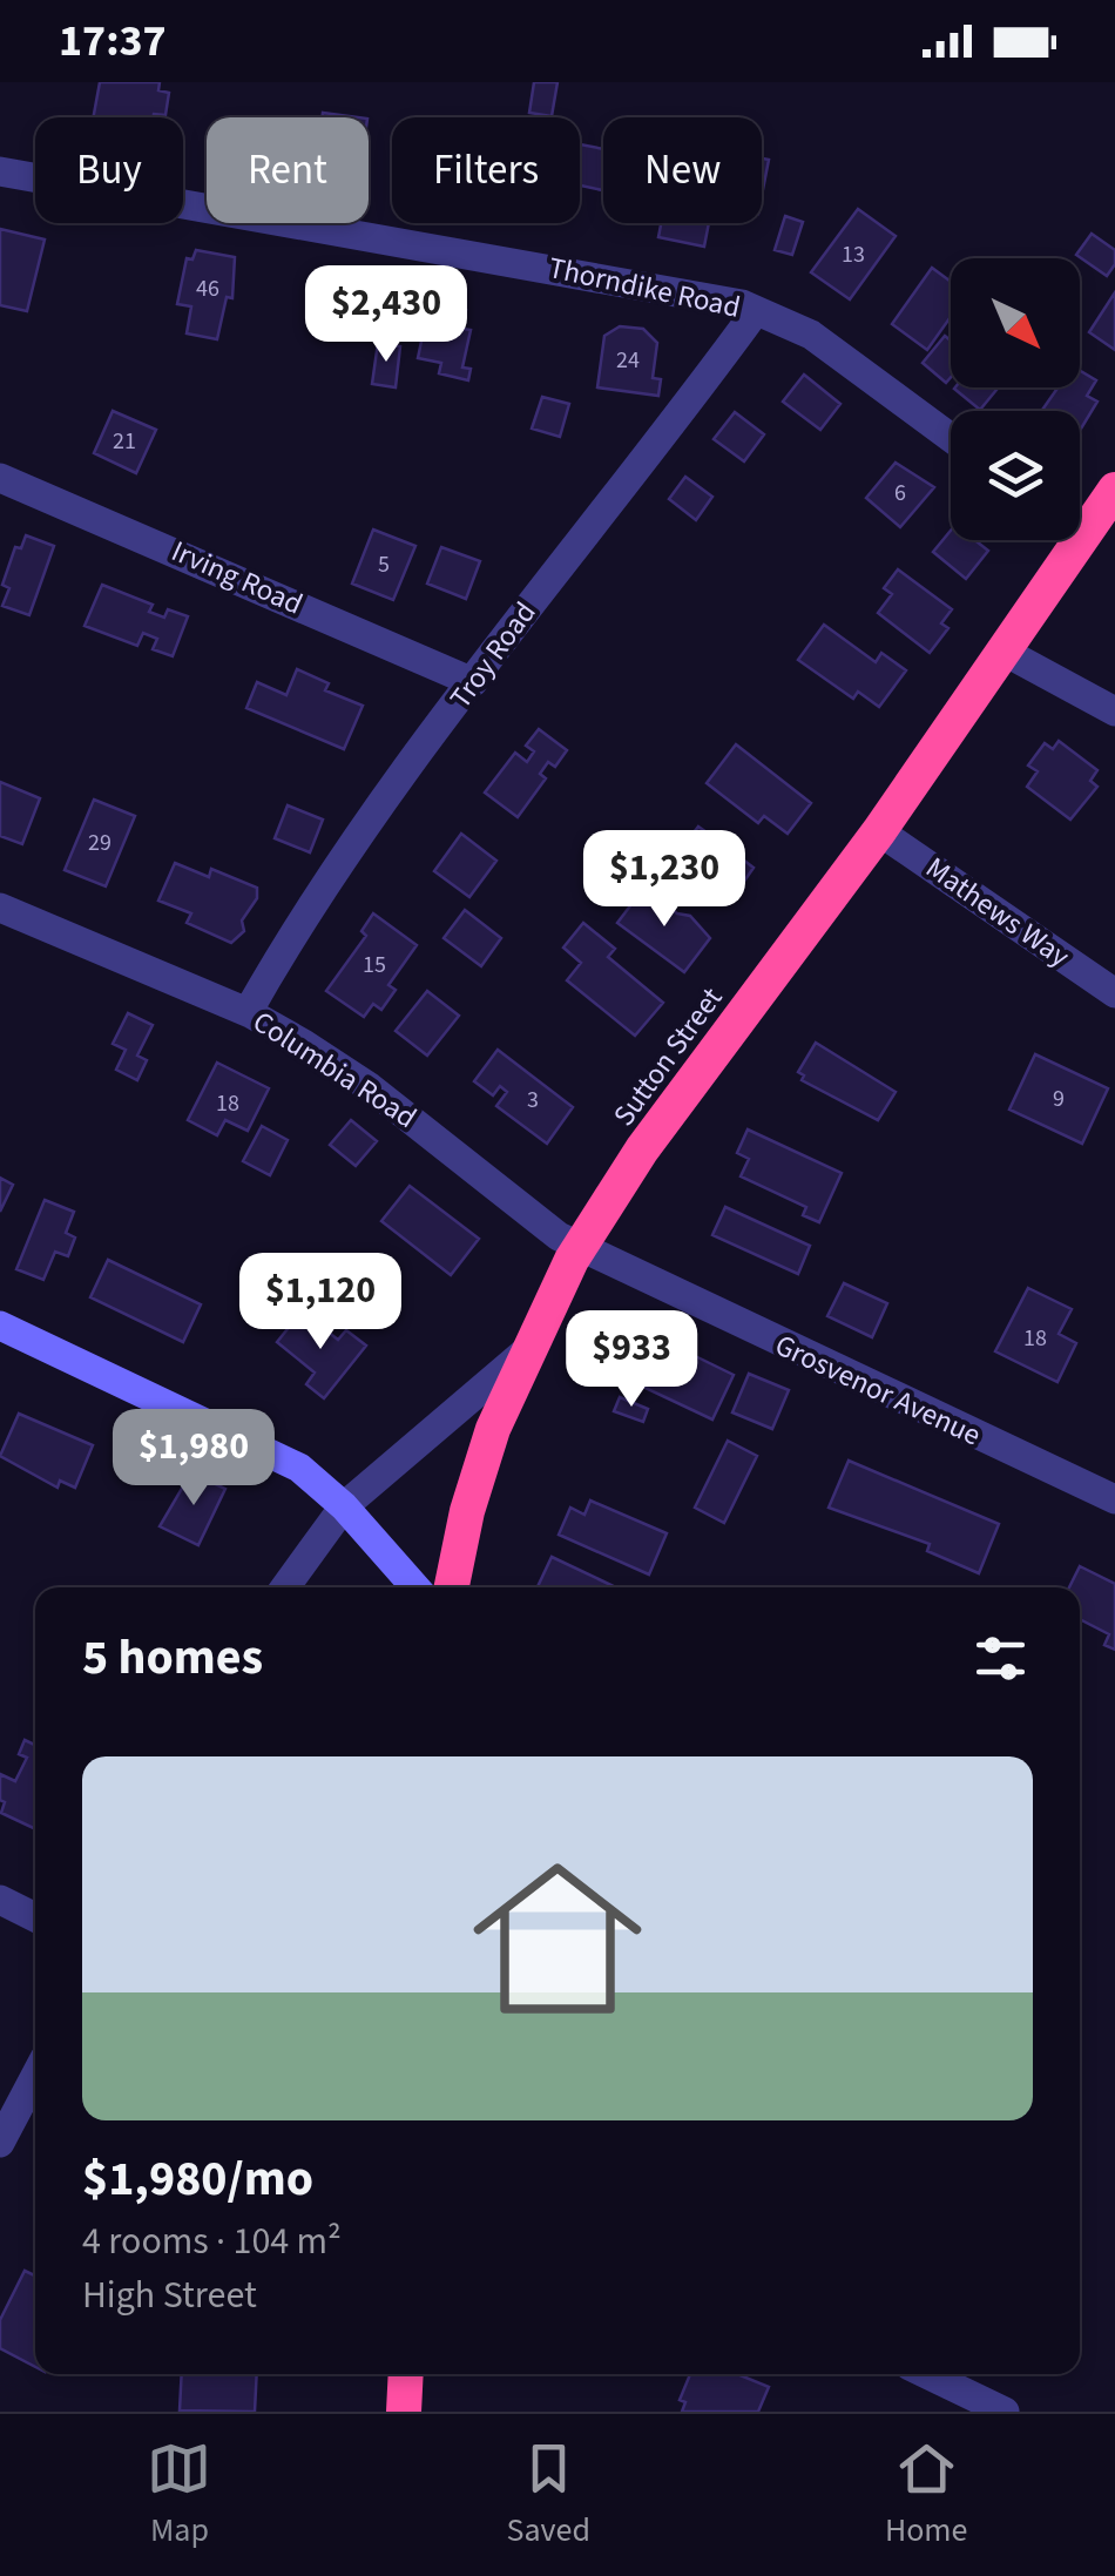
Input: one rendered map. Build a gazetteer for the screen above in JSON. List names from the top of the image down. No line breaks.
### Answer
{"streets":{"highway":["Sutton Street"],"street":["Thorndike Road","Irving Road","Troy Road","Mathews Way","Columbia Road","Grosvenor Avenue"]},"crossings":[["Thorndike Road","Troy Road"],["Irving Road","Troy Road"],["Troy Road","Columbia Road"],["Mathews Way","Sutton Street"],["Sutton Street","Columbia Road"],["Sutton Street","Grosvenor Avenue"],["Columbia Road","Grosvenor Avenue"]],"house_numbers":["13","46","24","21","6","5","29","15","9","3","18","18"],"north":"bottom right","page":{"status":"17:37","chip":["Buy","Rent","Filters","New"],"price":["$2,430","$1,230","$1,120","$933","$1,980"],"heading":"5 homes","list":[{"name":"$1,980/mo","note":"4 rooms · 104 m² · High Street"}],"tabs":["Map","Saved","Home"]}}
